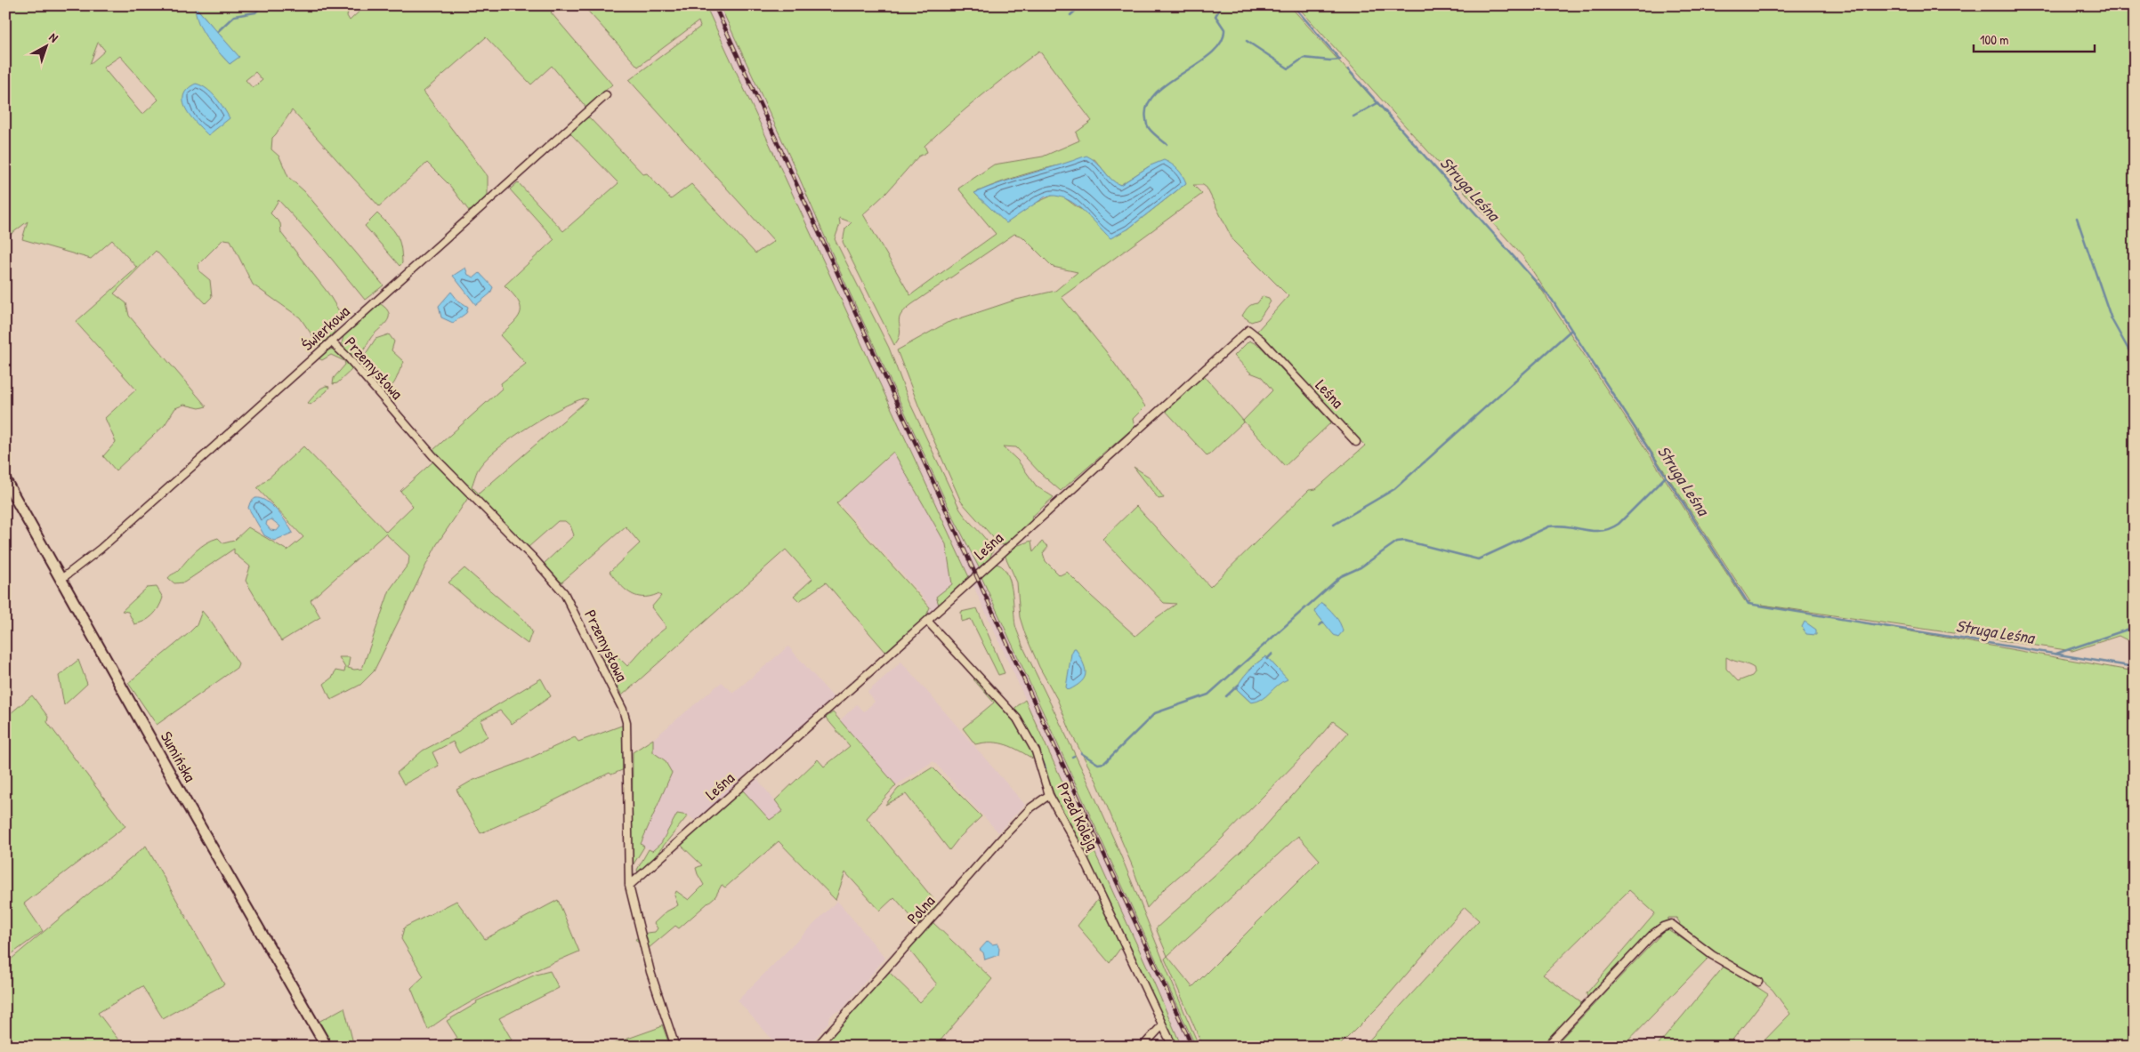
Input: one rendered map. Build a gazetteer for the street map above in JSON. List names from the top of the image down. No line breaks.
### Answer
{"streets":{"street":["Świerkowa","Przemysłowa","Leśna","Sumińska","Przed Koleją","Polna"]},"crossings":[["Świerkowa","Przemysłowa"],["Świerkowa","Sumińska"],["Przemysłowa","Leśna"],["Leśna","Przed Koleją"],["Przed Koleją","Polna"]],"water":["Struga Leśna"],"scale_bar":"100 m","north":"top right"}
